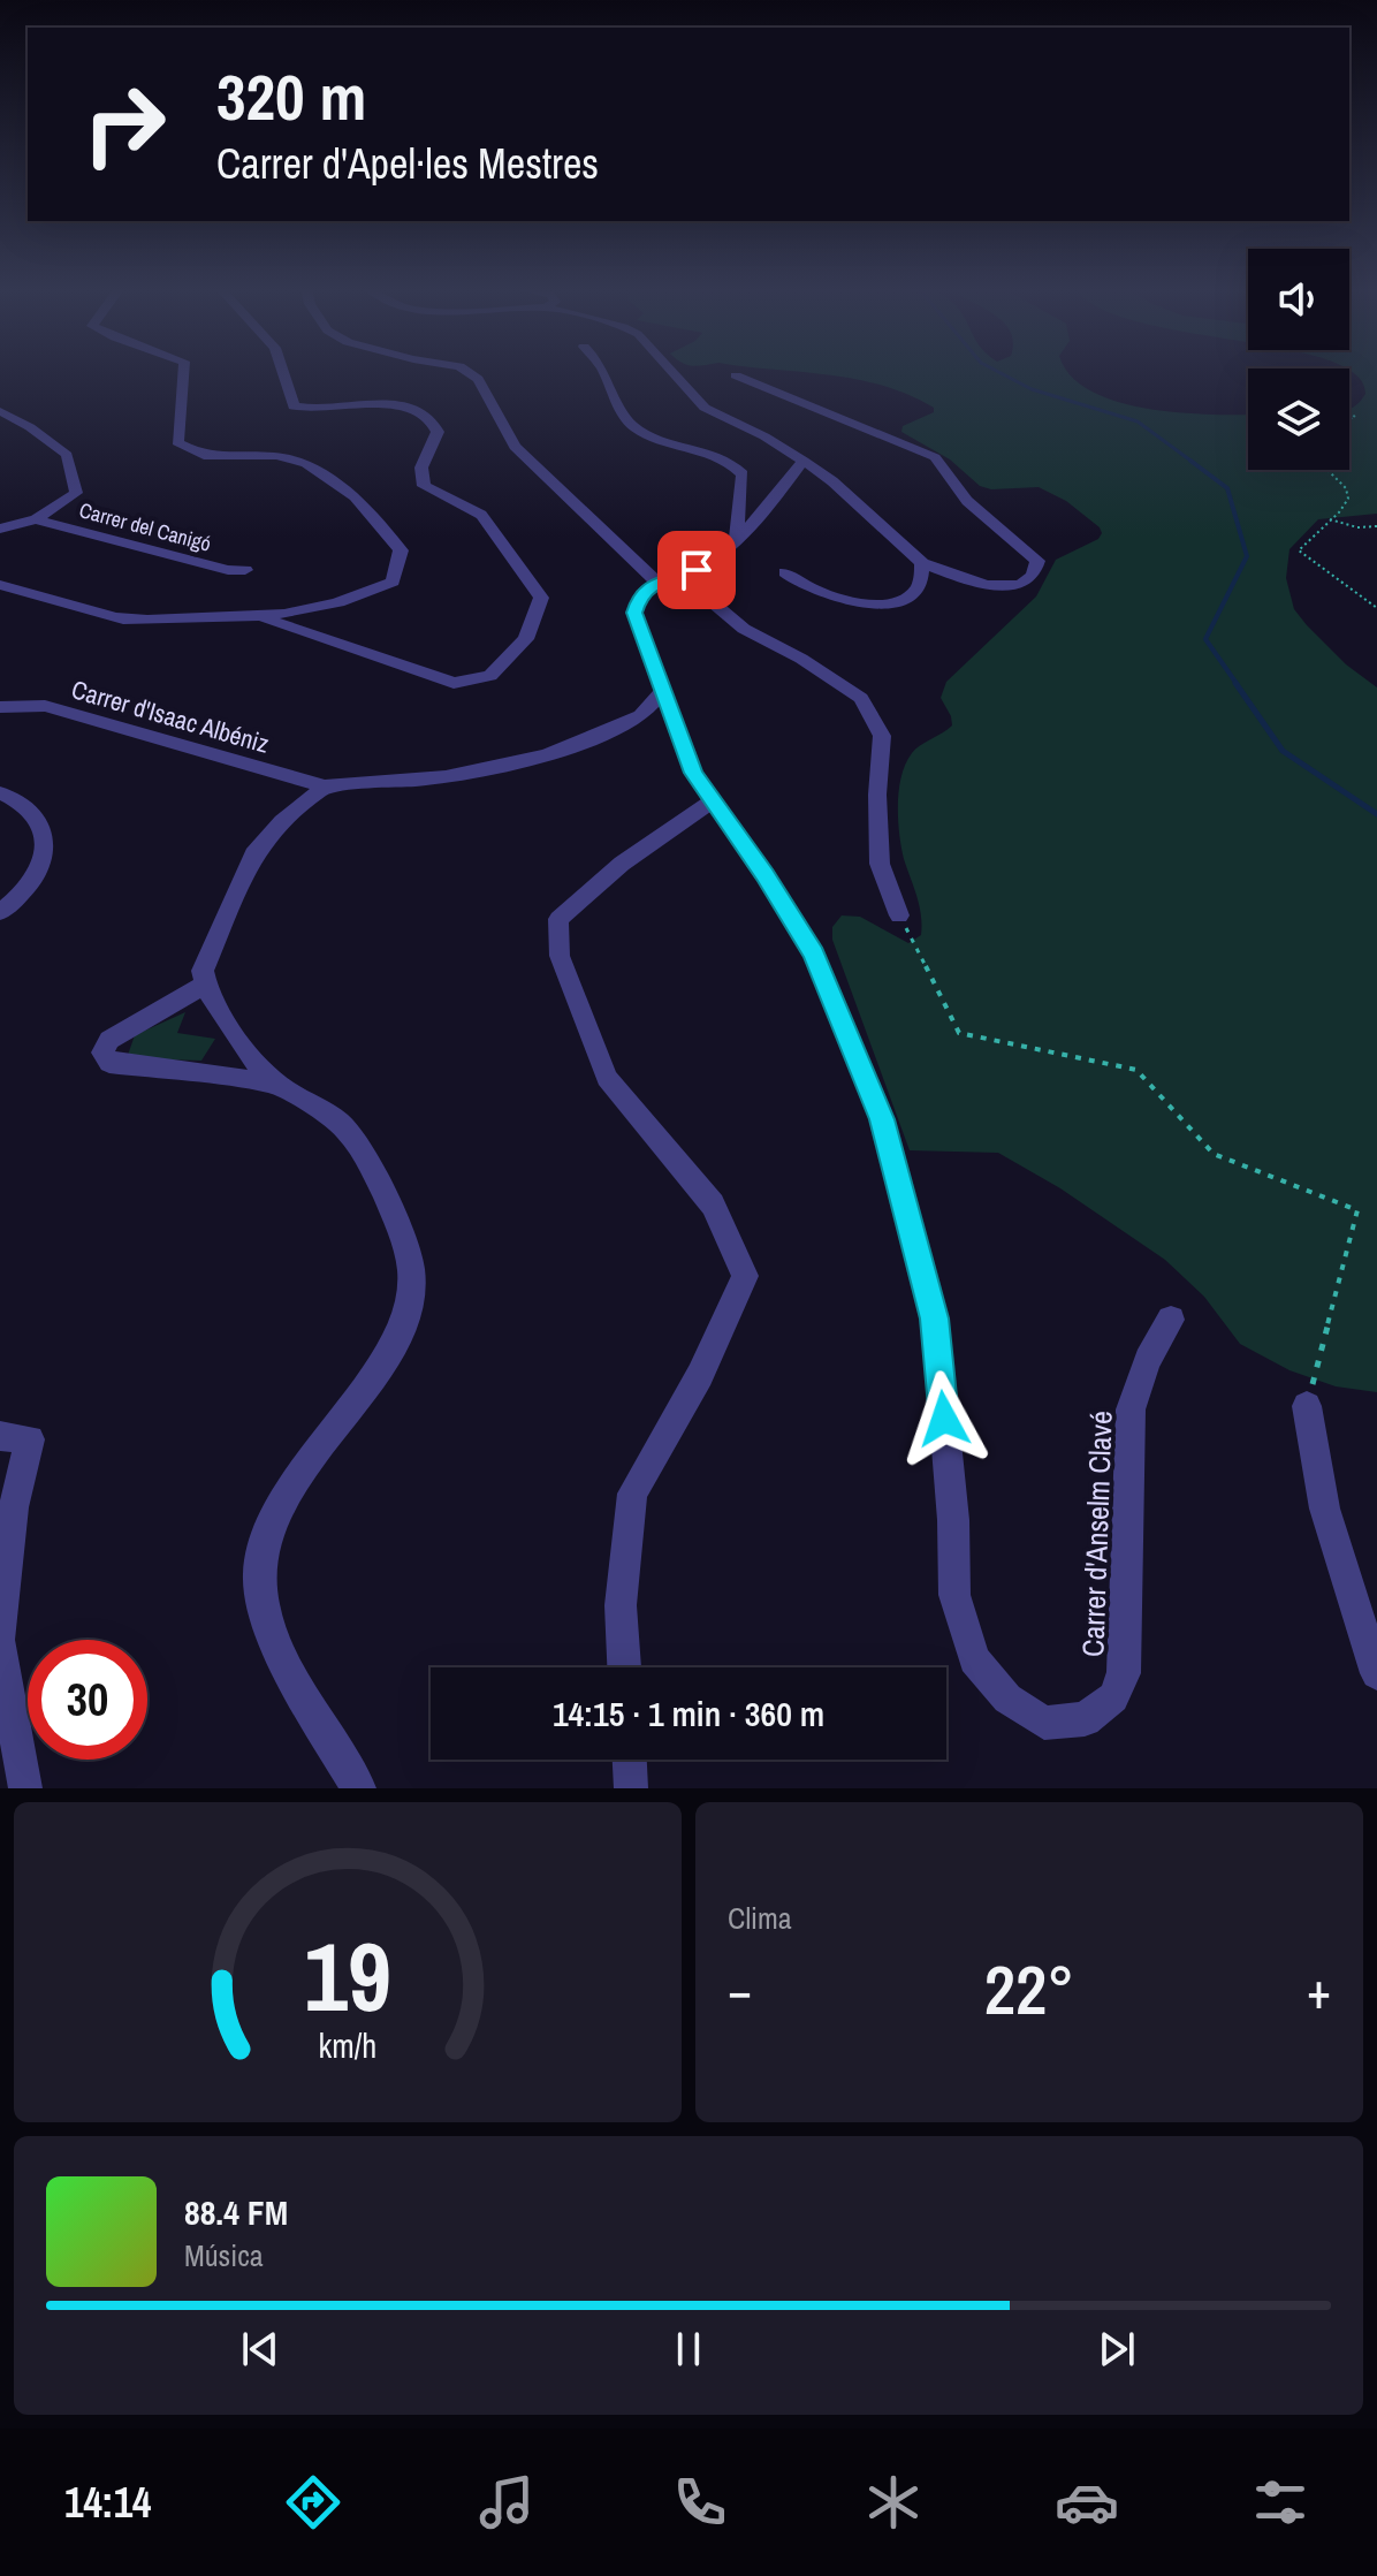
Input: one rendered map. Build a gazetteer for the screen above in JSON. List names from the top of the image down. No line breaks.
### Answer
{"streets":{"street":["Carrer del Canigó","Carrer d'Isaac Albéniz","Carrer d'Anselm Clavé"]},"page":{"turn":["320 m","Carrer d'Apel·les Mestres"],"limit":"30","trip":"14:15 · 1 min · 360 m","tile":"Clima","heat":["−","22°","+"],"song":["88.4 FM","Música"],"tabs":"14:14","gauge":["19","km/h"]}}
